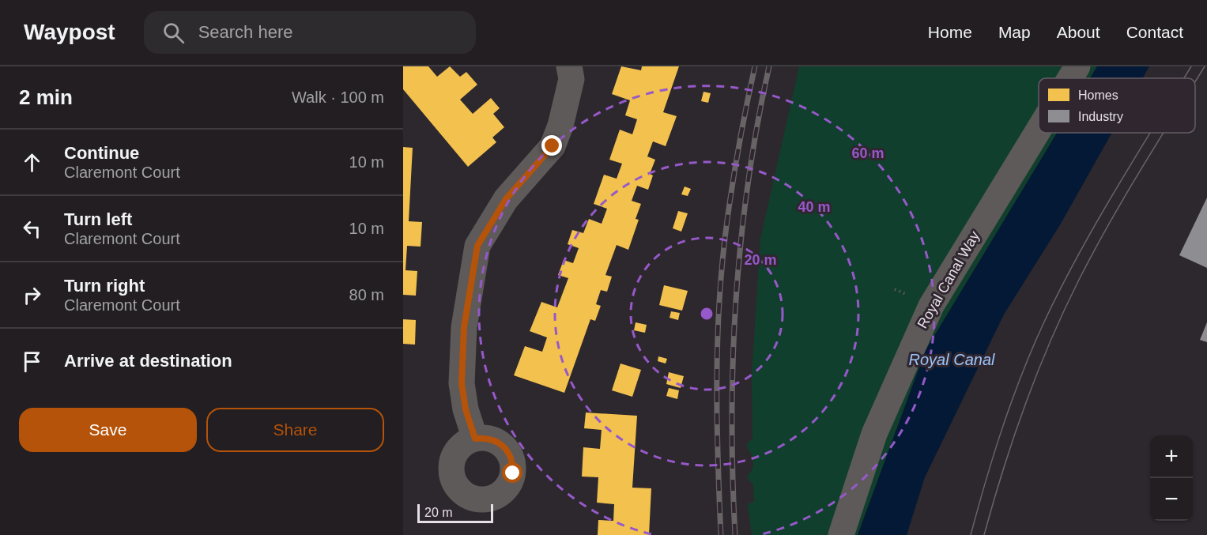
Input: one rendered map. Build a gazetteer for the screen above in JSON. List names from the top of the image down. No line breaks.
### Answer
{"streets":{"street":["Royal Canal Way"]},"water":["Royal Canal"],"legend":["Homes","Industry"],"scale_bar":"20 m","page":{"header":"Waypost","search":"Search here","nav":["Home","Map","About","Contact"],"heading":["2 min","Walk · 100 m"],"list":[["Continue","Claremont Court","10 m"],["Turn left","Claremont Court","10 m"],["Turn right","Claremont Court","80 m"],"Arrive at destination"],"buttons":["Save","Share"],"map_buttons":["+","−"],"scale":"20 m"},"rings":["60 m","40 m","20 m"]}
